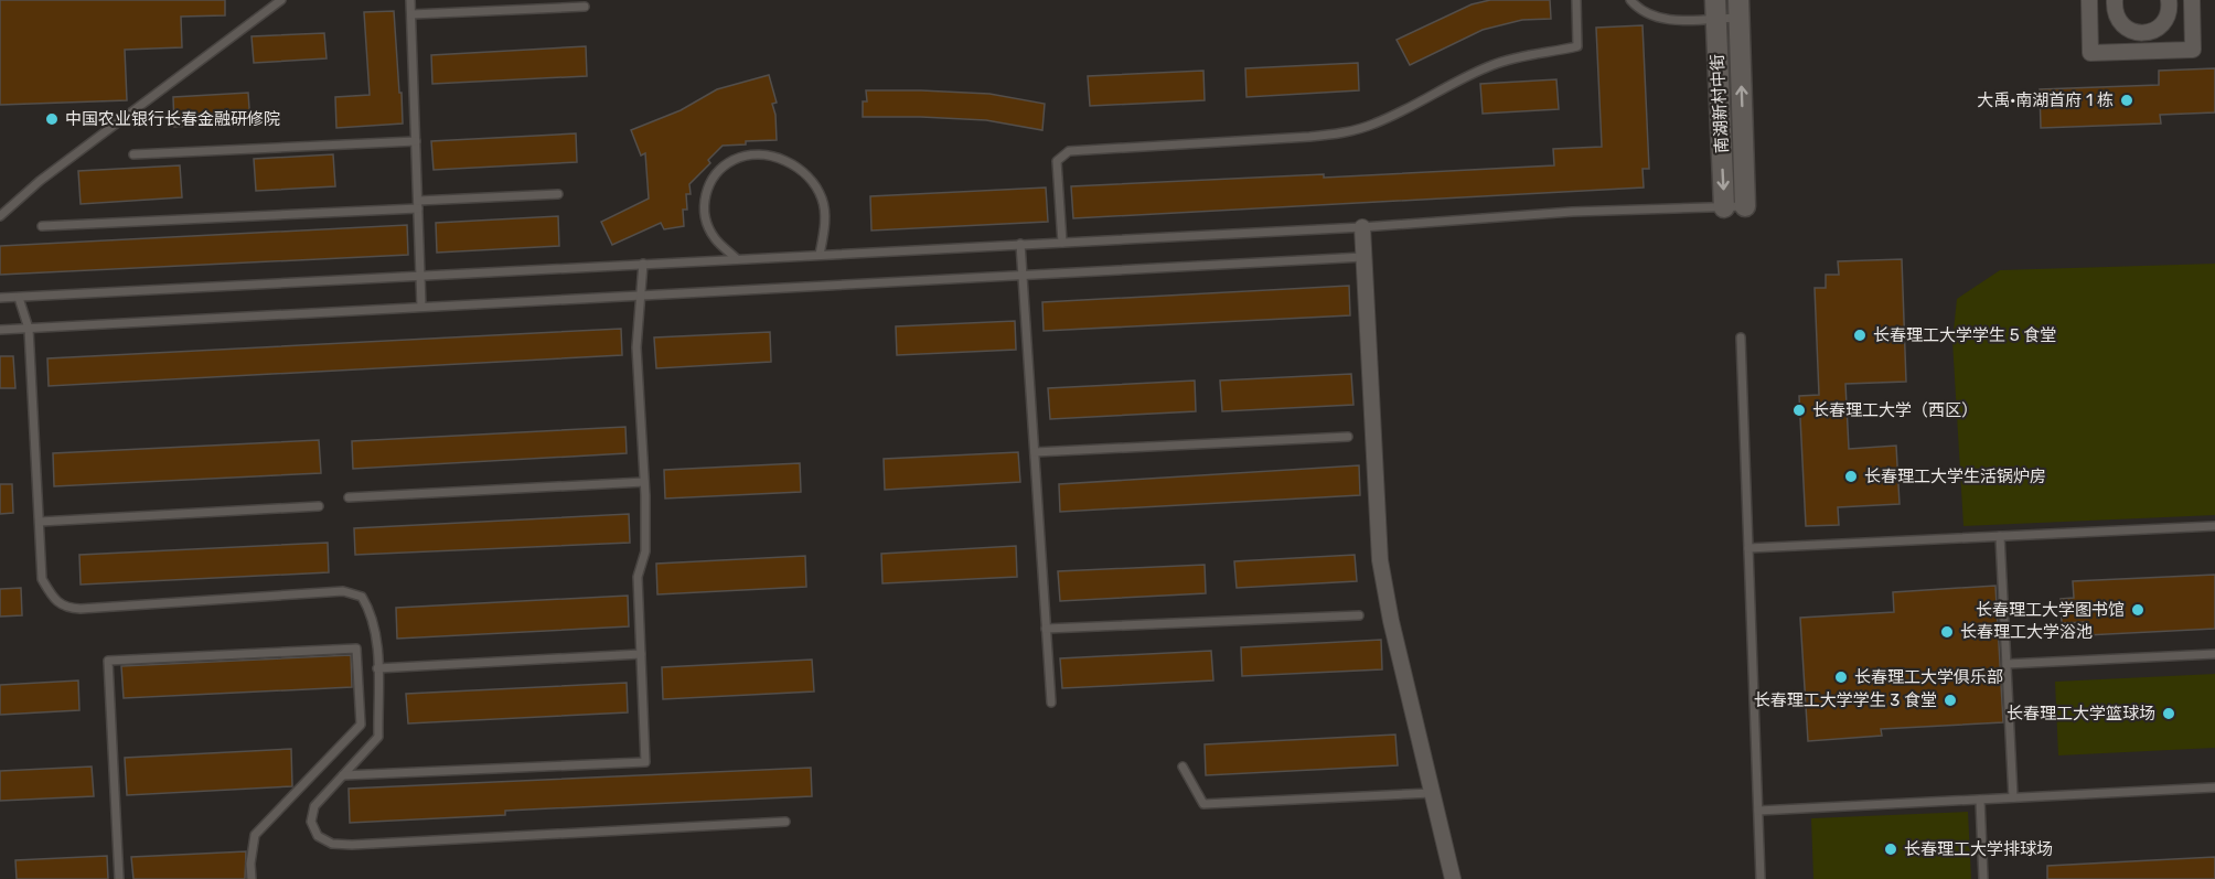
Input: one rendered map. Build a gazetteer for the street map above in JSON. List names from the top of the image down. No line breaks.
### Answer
{"streets":{"street":["南湖新村中街"]},"places":["大禹·南湖首府 1 栋","中国农业银行长春金融研修院","长春理工大学学生 5 食堂","长春理工大学（西区）","长春理工大学生活锅炉房","长春理工大学图书馆","长春理工大学浴池","长春理工大学俱乐部","长春理工大学学生 3 食堂","长春理工大学篮球场","长春理工大学排球场"]}
